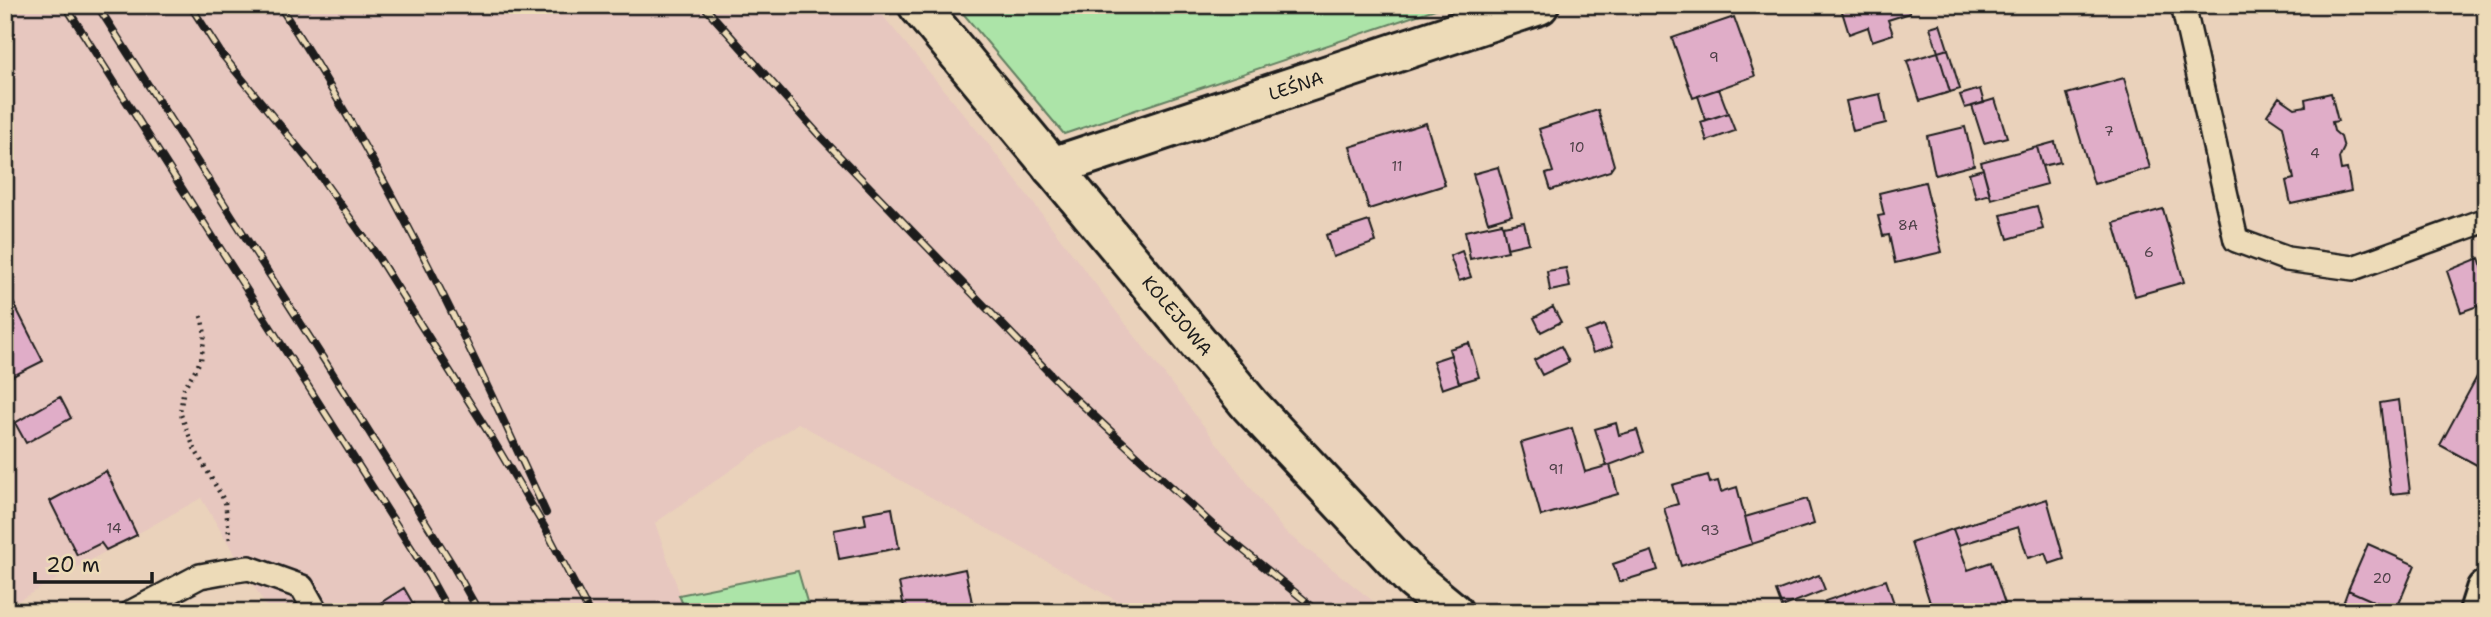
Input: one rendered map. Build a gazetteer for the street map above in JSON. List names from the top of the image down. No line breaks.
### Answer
{"streets":{"street":["LEŚNA","KOLEJOWA"]},"crossings":[["LEŚNA","KOLEJOWA"]],"house_numbers":["9","7","10","4","11","8A","6","91","14","93","20"],"scale_bar":"20 m"}
